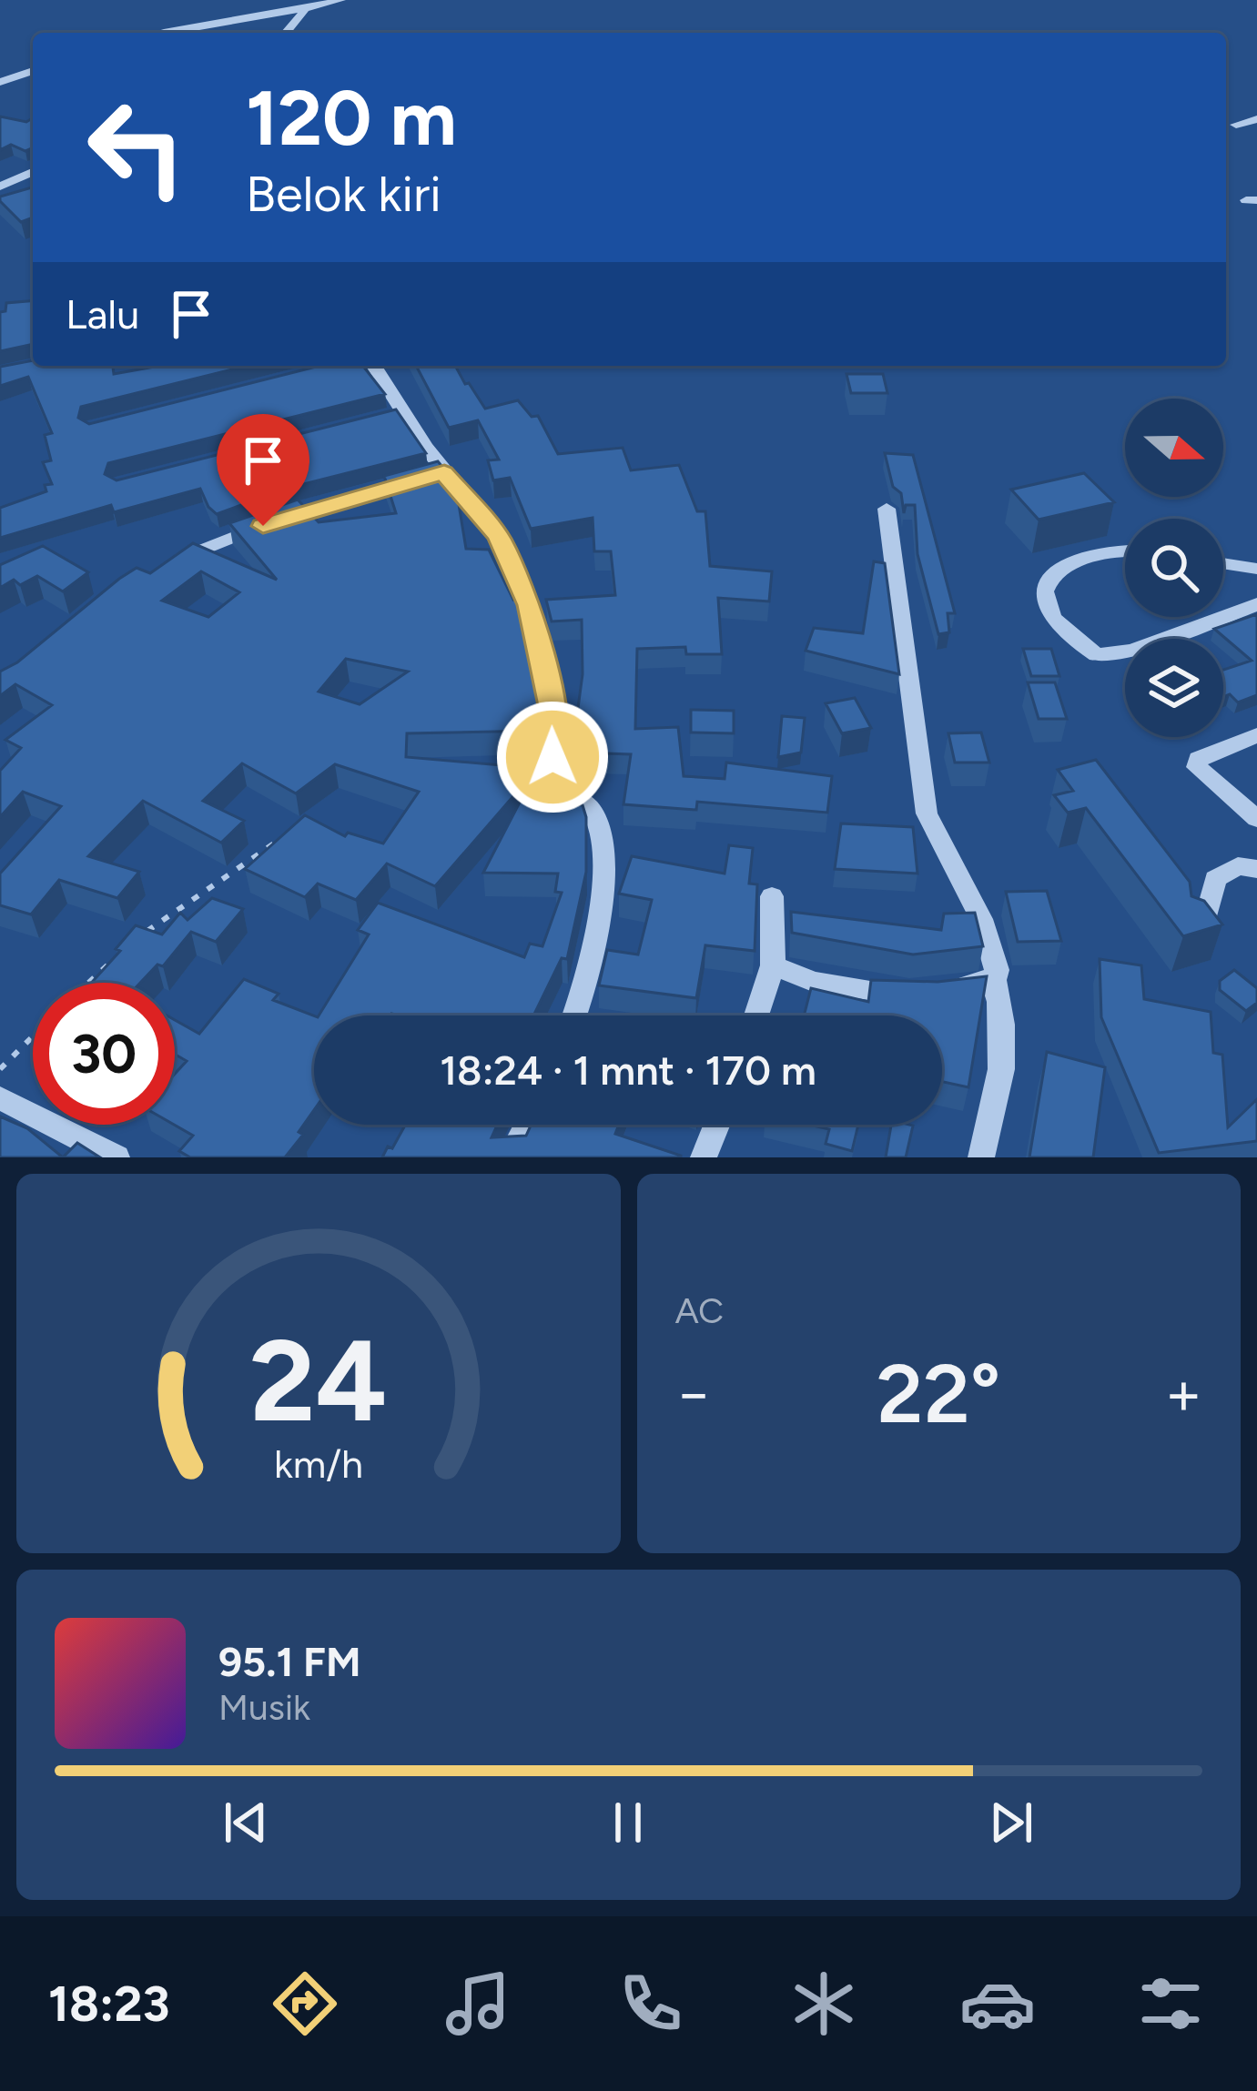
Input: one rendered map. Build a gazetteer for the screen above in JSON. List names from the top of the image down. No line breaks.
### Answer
{"north":"right","page":{"turn":["120 m","Belok kiri"],"then":"Lalu","limit":"30","trip":"18:24 · 1 mnt · 170 m","tile":"AC","heat":["−","22°","+"],"song":["95.1 FM","Musik"],"tabs":"18:23","gauge":["24","km/h"]}}
